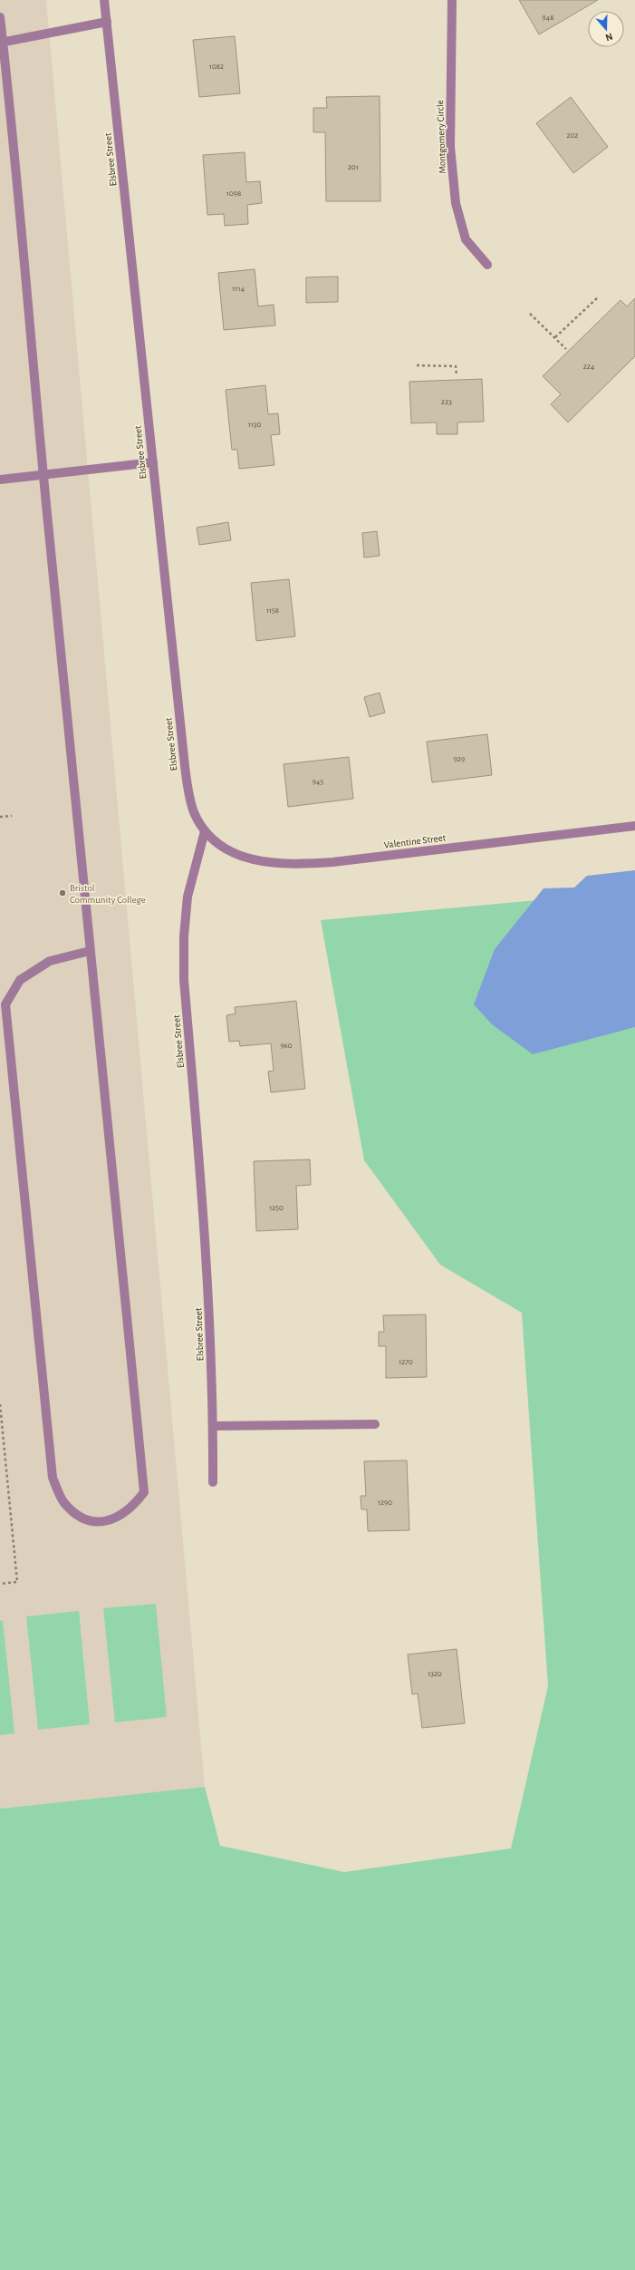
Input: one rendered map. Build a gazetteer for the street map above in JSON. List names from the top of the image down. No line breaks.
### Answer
{"streets":{"street":["Montgomery Circle","Elsbree Street","Valentine Street"]},"crossings":[["Elsbree Street","Valentine Street"]],"places":["Bristol Community College"],"house_numbers":["948","1082","202","201","1098","1114","224","223","1130","1158","929","945","960","1250","1270","1290","1320"],"north":"bottom"}
